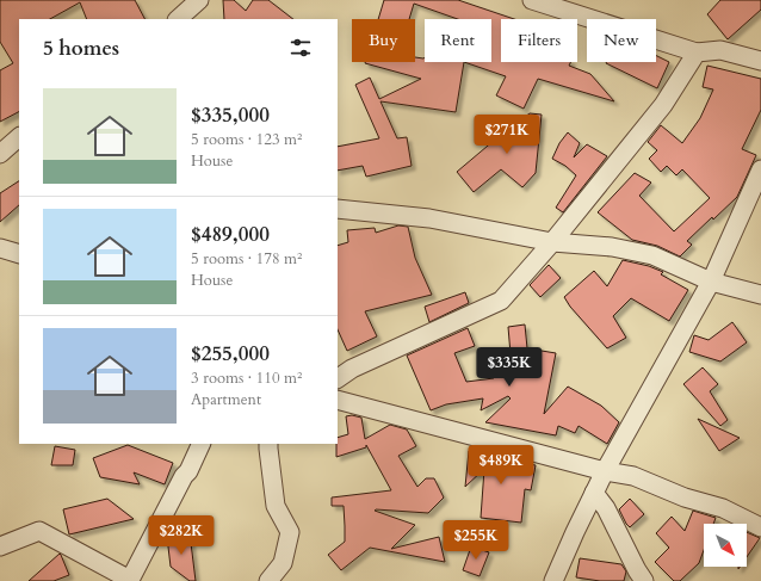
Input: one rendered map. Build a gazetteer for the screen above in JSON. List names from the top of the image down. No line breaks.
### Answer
{"north":"bottom right","page":{"chip":["Buy","Rent","Filters","New"],"heading":"5 homes","list":[{"name":"$335,000","note":"5 rooms · 123 m² · House"},{"name":"$489,000","note":"5 rooms · 178 m² · House"},{"name":"$255,000","note":"3 rooms · 110 m² · Apartment"}],"price":["$271K","$335K","$489K","$282K","$255K"]}}
